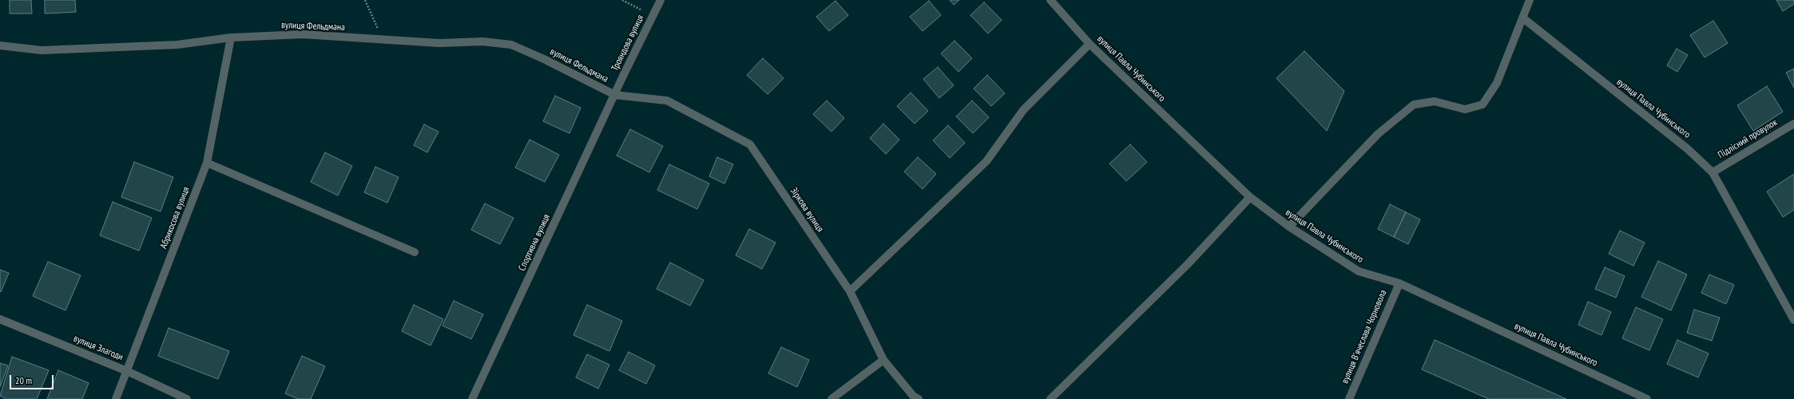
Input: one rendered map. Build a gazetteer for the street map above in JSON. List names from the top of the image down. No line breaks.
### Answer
{"streets":{"street":["вулиця Фельдмана","Трояндова вулиця","вулиця Павла Чубинського","Підлісний провулок","Зіркова вулиця","Абрикосова вулиця","Спортивна вулиця","вулиця Вʼячеслава Чорновола","вулиця Злагоди"]},"crossings":[["вулиця Фельдмана","Трояндова вулиця"],["вулиця Фельдмана","Зіркова вулиця"],["вулиця Фельдмана","Абрикосова вулиця"],["вулиця Фельдмана","Спортивна вулиця"],["Трояндова вулиця","Зіркова вулиця"],["Трояндова вулиця","Спортивна вулиця"],["вулиця Павла Чубинського","Підлісний провулок"],["вулиця Павла Чубинського","вулиця Вʼячеслава Чорновола"],["Зіркова вулиця","Спортивна вулиця"],["Абрикосова вулиця","вулиця Злагоди"]],"scale_bar":"20 m"}
